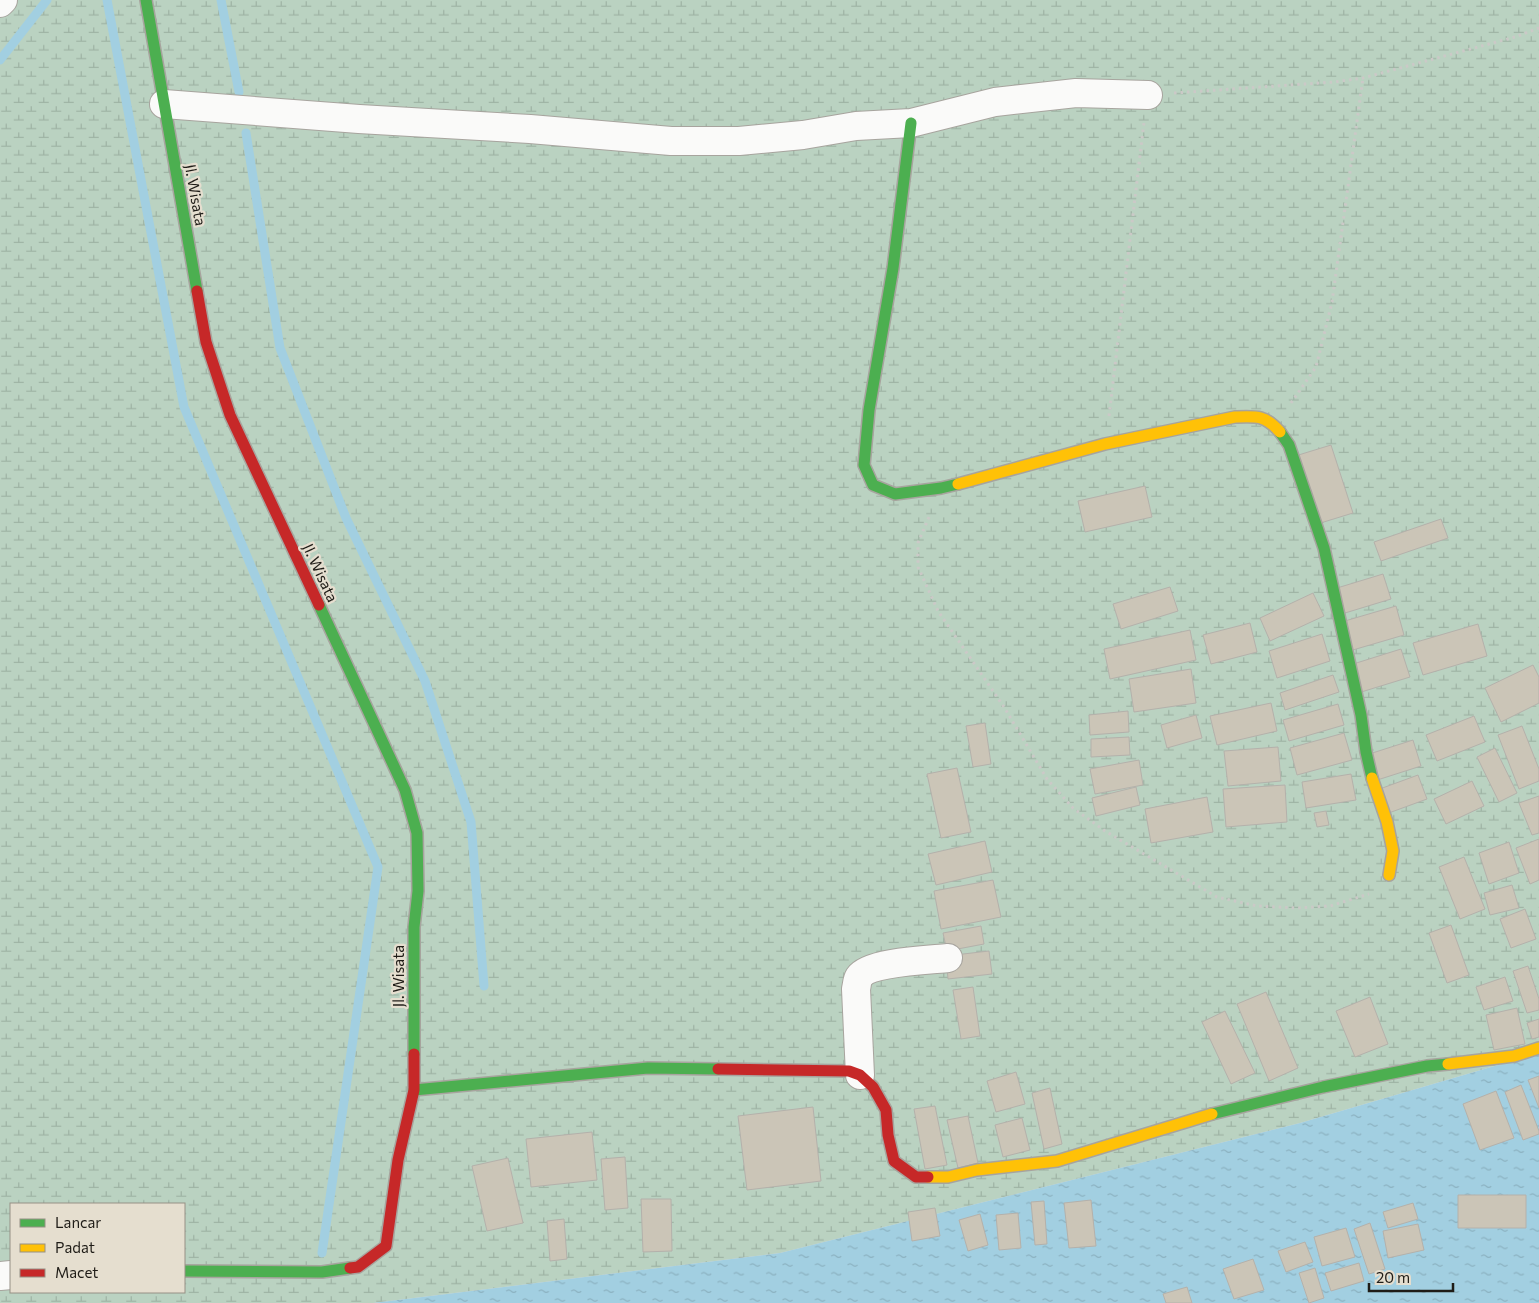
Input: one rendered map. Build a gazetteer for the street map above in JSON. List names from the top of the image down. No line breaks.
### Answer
{"streets":{"street":["Jl. Wisata"]},"legend":["Lancar","Padat","Macet"],"scale_bar":"20 m"}
